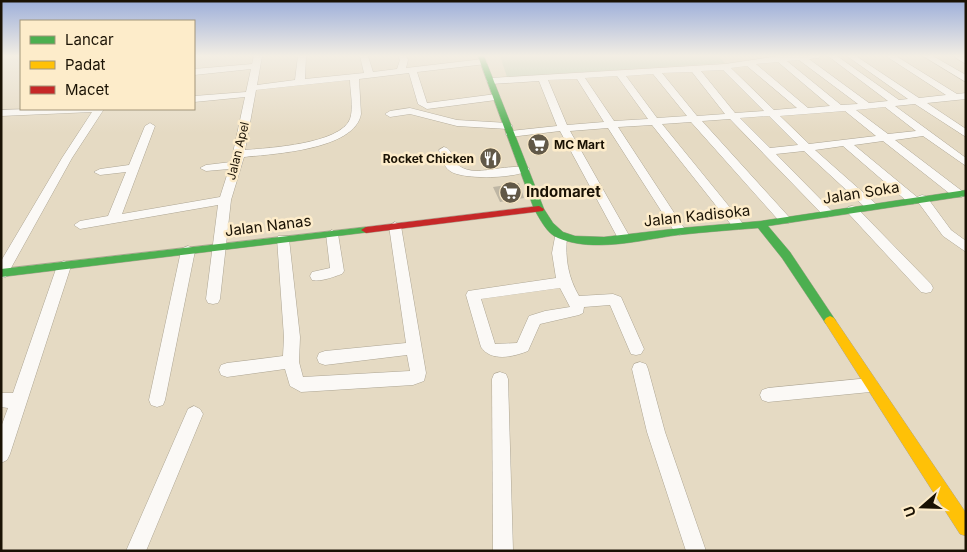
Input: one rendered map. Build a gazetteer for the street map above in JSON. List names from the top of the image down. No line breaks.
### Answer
{"streets":{"street":["Jalan Apel","Jalan Soka","Jalan Kadisoka","Jalan Nanas"]},"crossings":[["Jalan Apel","Jalan Nanas"],["Jalan Soka","Jalan Kadisoka"]],"places":{"supermarket":["MC Mart","Indomaret"],"restaurant":["Rocket Chicken"]},"legend":["Lancar","Padat","Macet"],"north":"left"}
